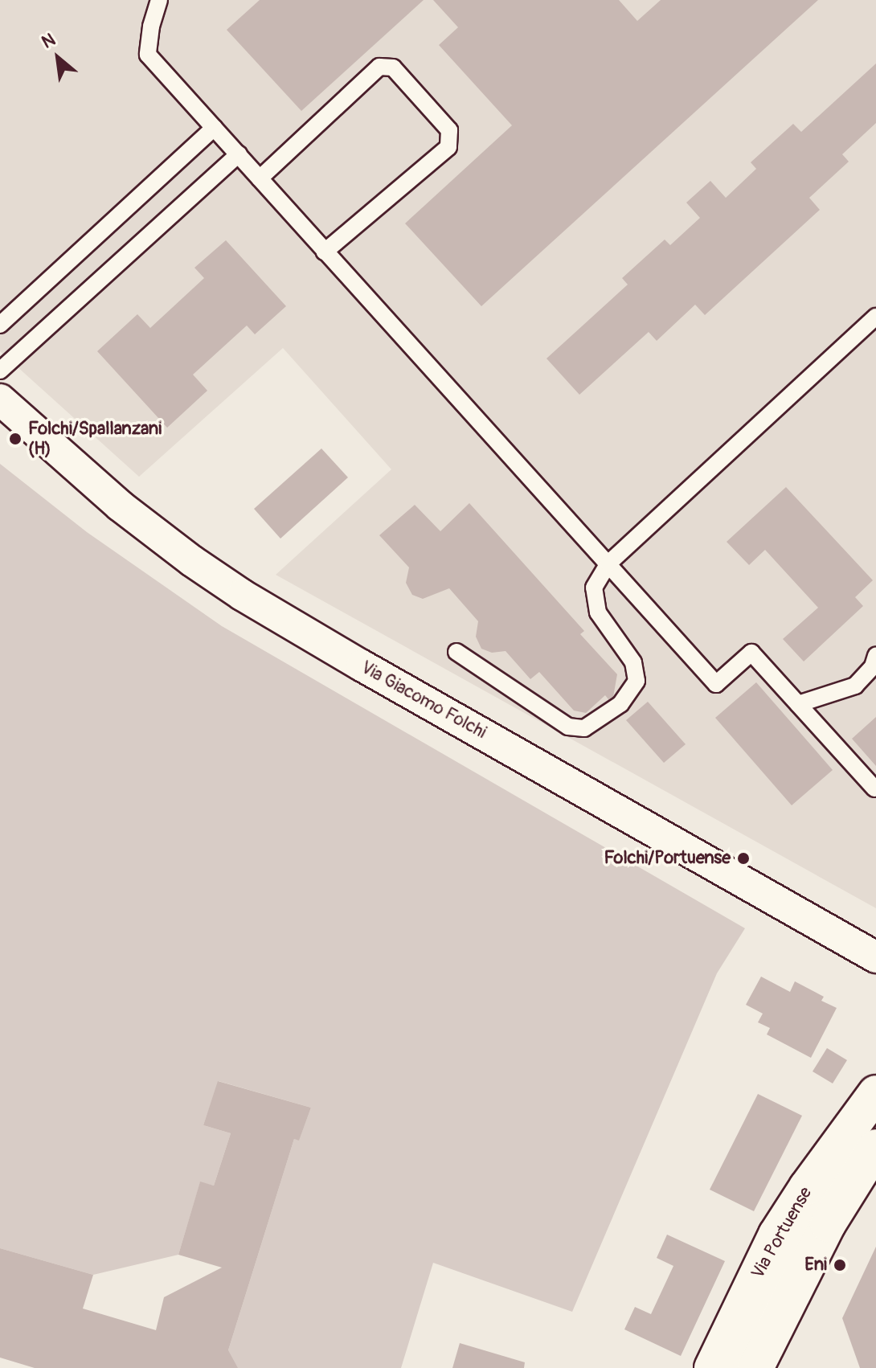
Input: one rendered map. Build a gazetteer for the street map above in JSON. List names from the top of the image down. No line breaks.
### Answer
{"streets":{"main road":["Via Portuense"],"street":["Via Giacomo Folchi"]},"places":["Folchi/Spallanzani (H)","Folchi/Portuense","Eni"],"north":"top left"}
